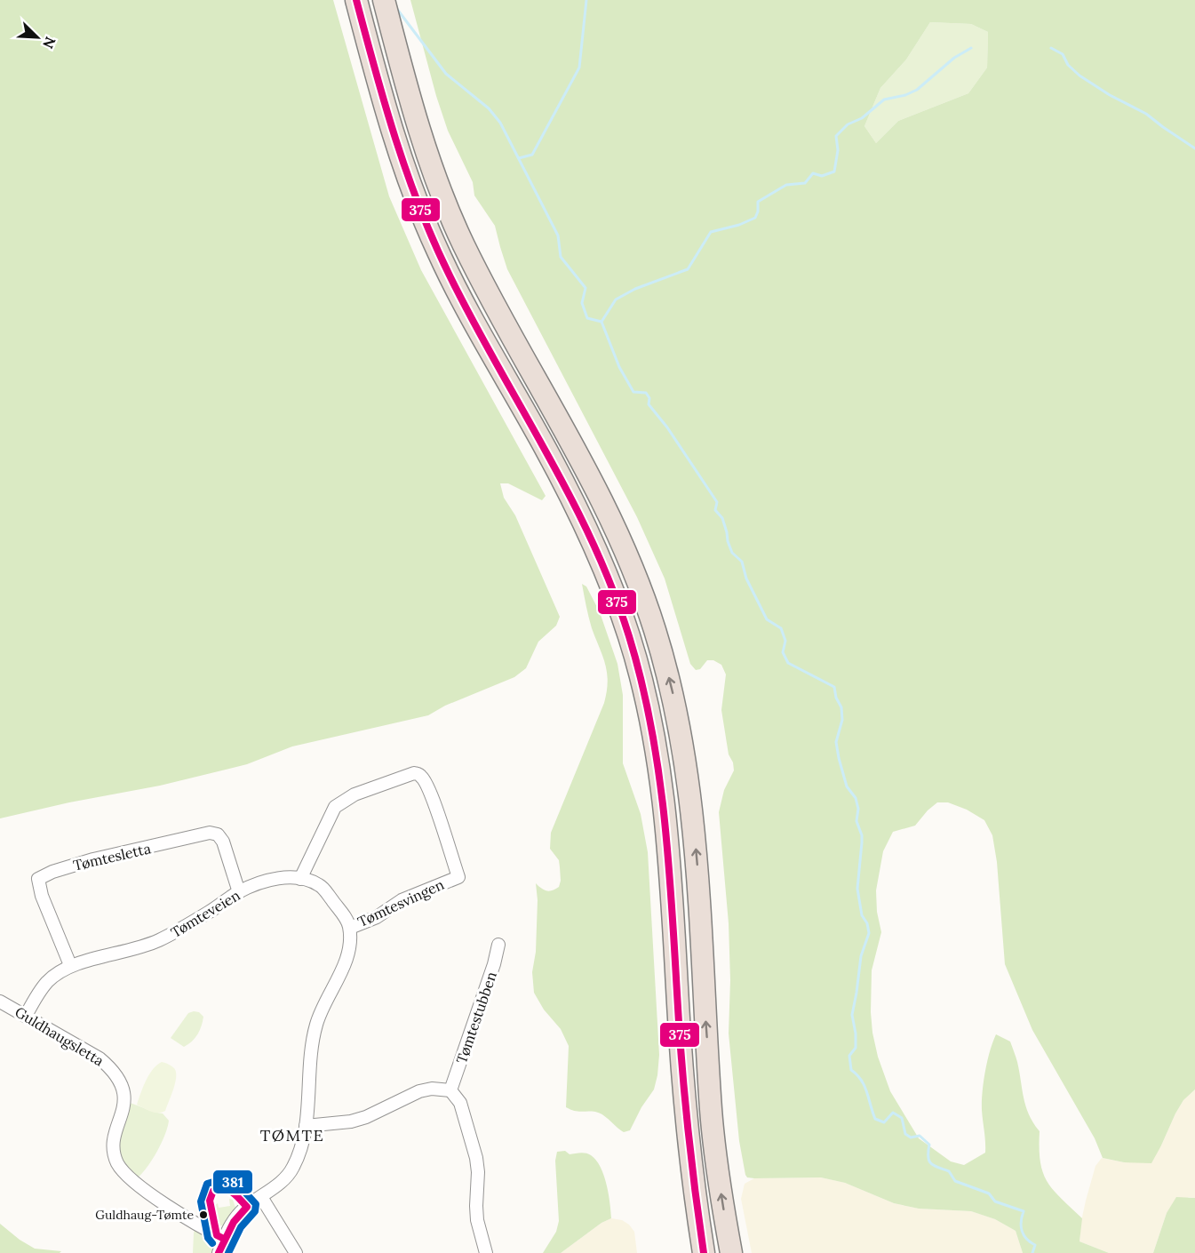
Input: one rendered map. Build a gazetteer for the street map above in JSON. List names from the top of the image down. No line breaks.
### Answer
{"streets":{"street":["Tømtesletta","Tømtesvingen","Tømteveien","Tømtestubben","Guldhaugsletta"]},"crossings":[["Tømtesletta","Tømteveien"],["Tømtesvingen","Tømteveien"],["Tømteveien","Guldhaugsletta"]],"districts":["TØMTE"],"places":["Guldhaug-Tømte"],"lines":["transit line 375","transit line 381"],"north":"bottom right"}
